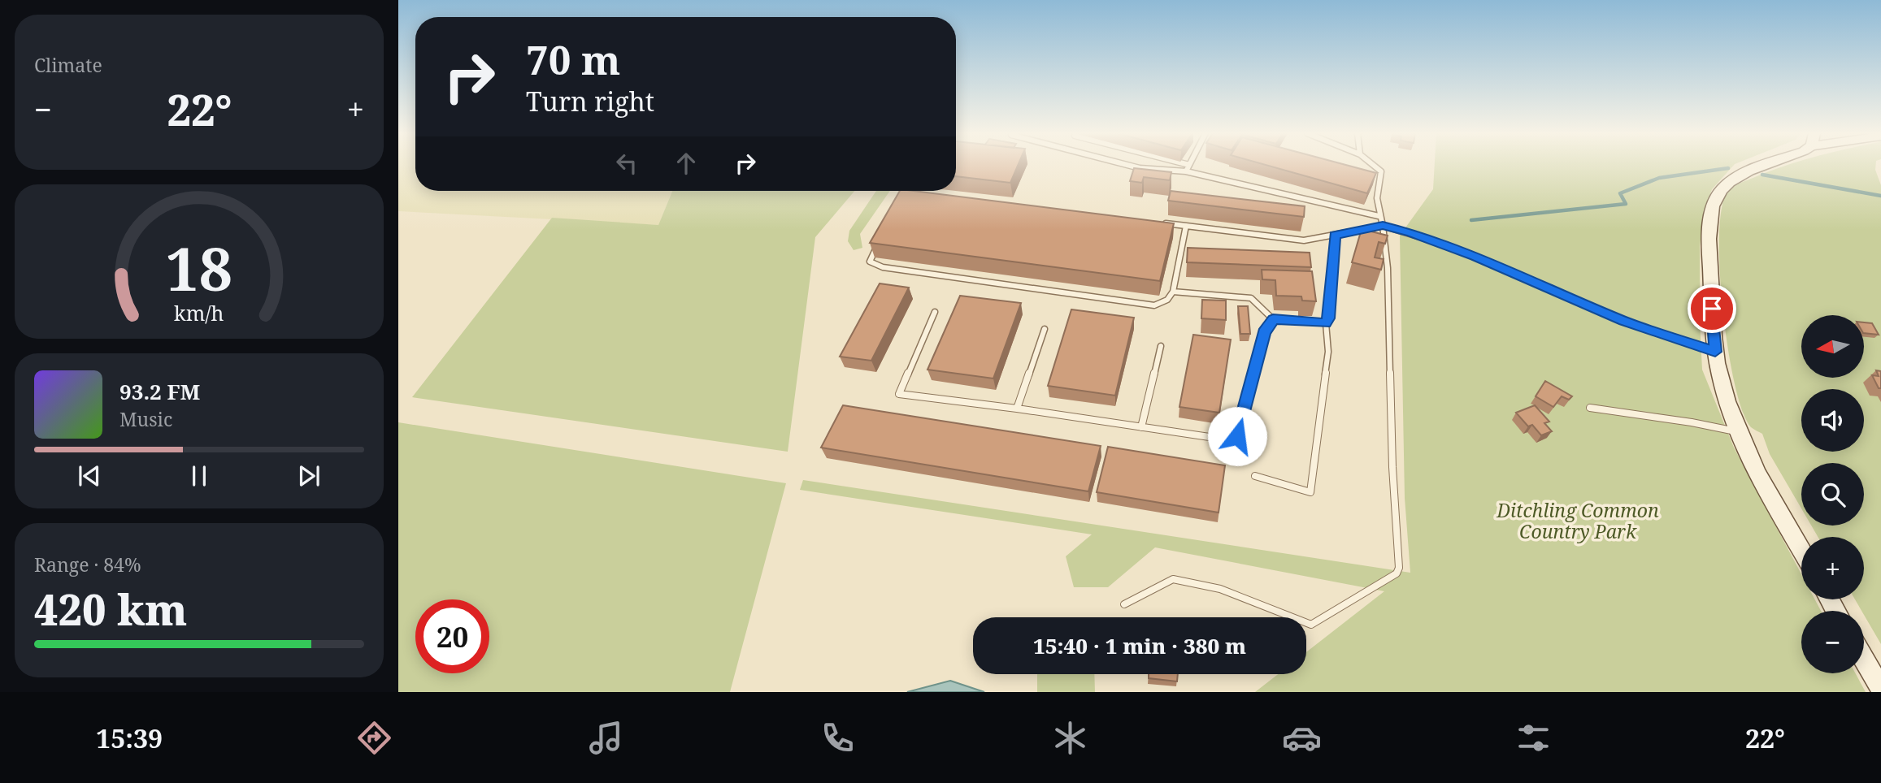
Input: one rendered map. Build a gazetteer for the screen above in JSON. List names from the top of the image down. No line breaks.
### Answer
{"parks":["Ditchling Common Country Park"],"north":"left","page":{"tile":["Climate",["Range · 84%","420 km"]],"turn":["70 m","Turn right"],"heat":["−","22°","+"],"map_buttons":["+","−"],"song":["93.2 FM","Music"],"limit":"20","trip":"15:40 · 1 min · 380 m","tabs":["15:39","22°"],"gauge":["18","km/h"]}}
